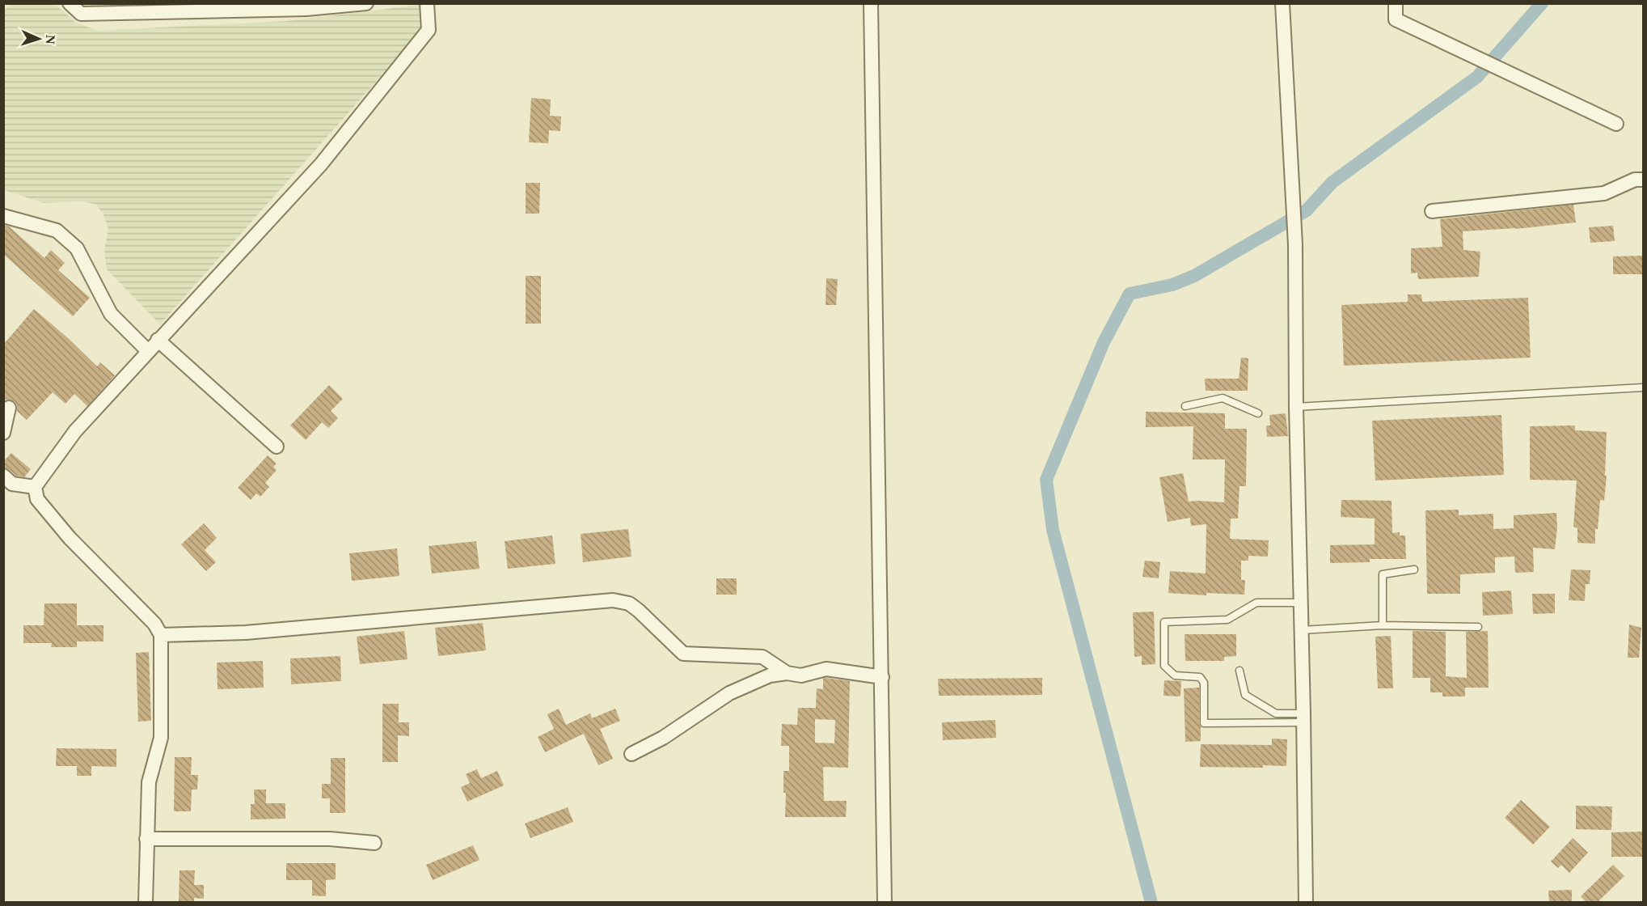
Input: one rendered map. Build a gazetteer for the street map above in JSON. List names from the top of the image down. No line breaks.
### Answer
{"north":"right"}
